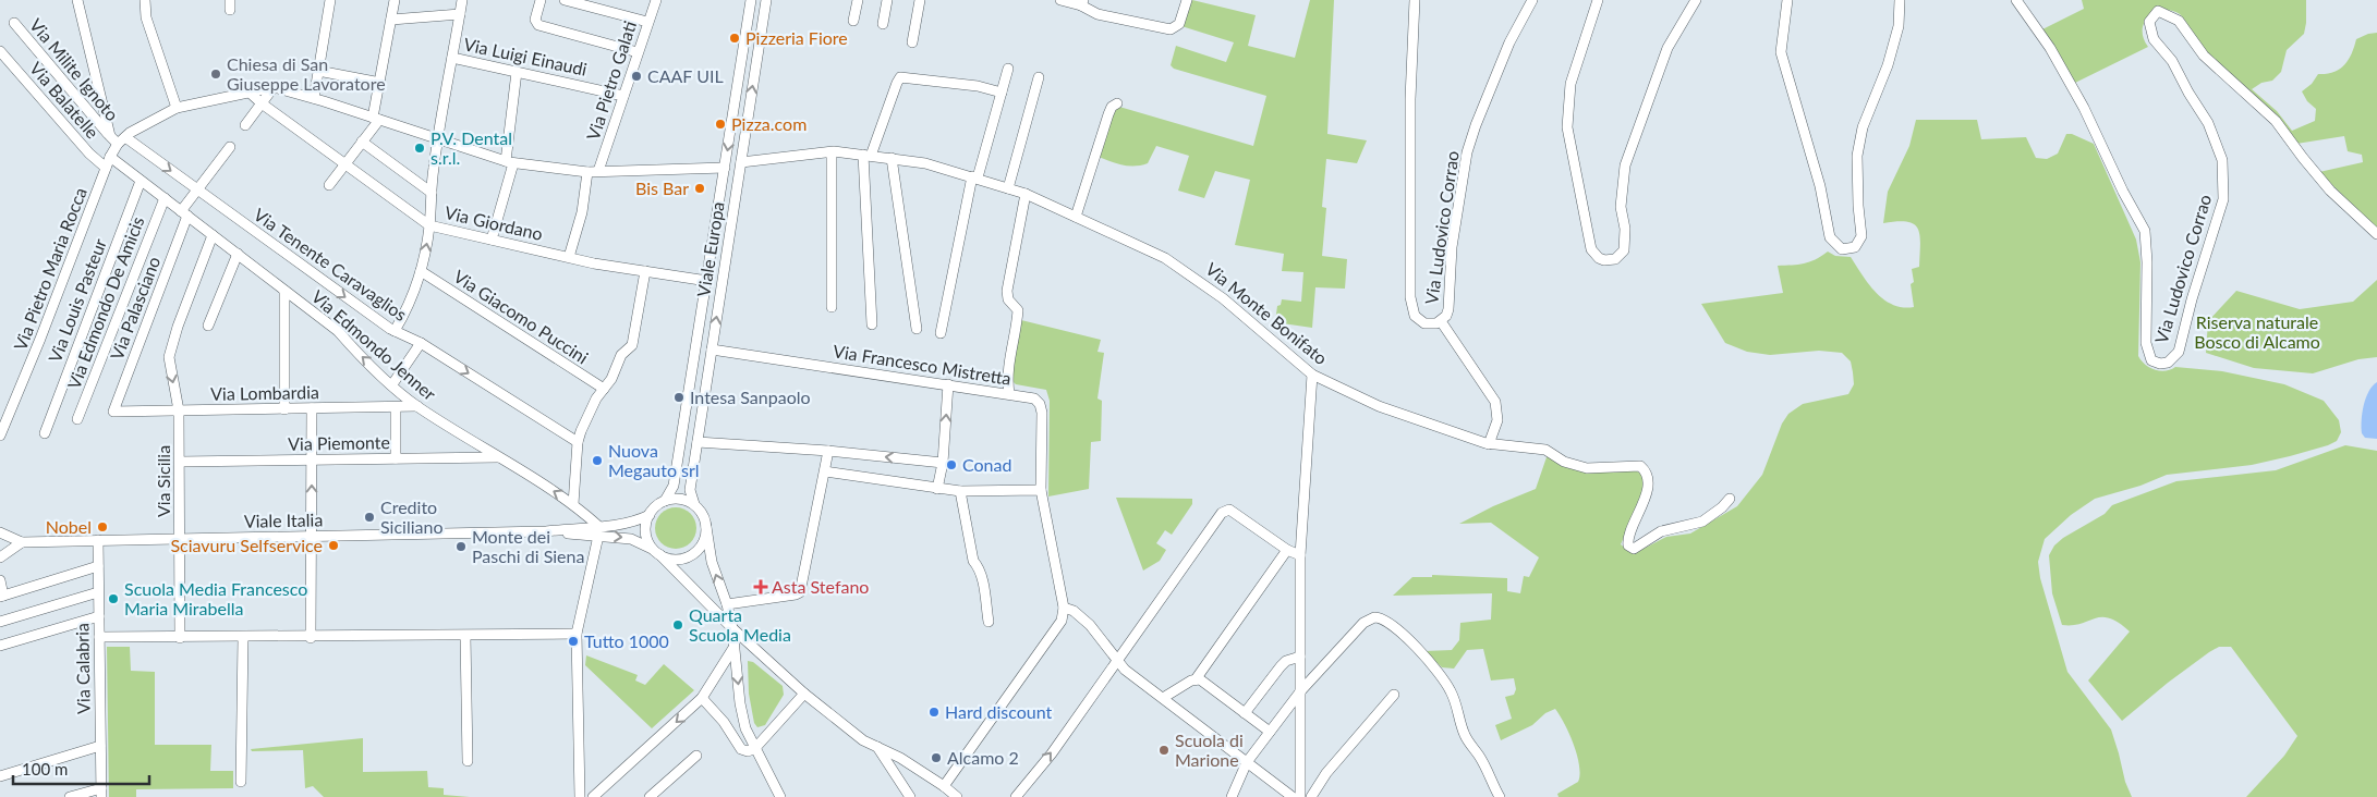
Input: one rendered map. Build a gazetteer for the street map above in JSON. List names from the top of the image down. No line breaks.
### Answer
{"streets":{"street":["Via Luigi Einaudi","Via Milite Ignoto","Via Pietro Galati","Via Balatelle","Via Giordano","Via Ludovico Corrao","Viale Europa","Via Tenente Caravaglios","Via Pietro Maria Rocca","Via Louis Pasteur","Via Edmondo De Amicis","Via Palasciano","Via Monte Bonifato","Via Giacomo Puccini","Via Edmondo Jenner","Via Francesco Mistretta","Via Lombardia","Via Piemonte","Via Sicilia","Viale Italia","Via Calabria"]},"crossings":[["Via Luigi Einaudi","Via Pietro Galati"],["Via Milite Ignoto","Via Tenente Caravaglios"],["Via Milite Ignoto","Via Pietro Maria Rocca"],["Via Balatelle","Via Pietro Maria Rocca"],["Via Giordano","Viale Europa"],["Viale Europa","Via Monte Bonifato"],["Viale Europa","Via Francesco Mistretta"],["Viale Europa","Viale Italia"],["Via Tenente Caravaglios","Via Pietro Maria Rocca"],["Via Tenente Caravaglios","Via Palasciano"],["Via Pietro Maria Rocca","Via Edmondo Jenner"],["Via Louis Pasteur","Via Edmondo Jenner"],["Via Edmondo De Amicis","Via Edmondo Jenner"],["Via Palasciano","Via Edmondo Jenner"],["Via Palasciano","Via Lombardia"],["Via Edmondo Jenner","Via Lombardia"],["Via Edmondo Jenner","Via Piemonte"],["Via Edmondo Jenner","Via Sicilia"],["Via Edmondo Jenner","Viale Italia"],["Via Lombardia","Via Sicilia"],["Via Piemonte","Via Sicilia"],["Via Sicilia","Viale Italia"],["Viale Italia","Via Calabria"]],"one_way":["Via Tenente Caravaglios","Via Edmondo Jenner"],"parks":["Riserva naturale Bosco di Alcamo"],"places":{"other":["Pizzeria Fiore","Chiesa di San Giuseppe Lavoratore","CAAF UIL","Pizza.com","P.V. Dental s.r.l.","Bis Bar","Intesa Sanpaolo","Nuova Megauto srl","Conad","Credito Siciliano","Nobel","Sciavuru Selfservice","Monte dei Paschi di Siena","Scuola Media Francesco Maria Mirabella","Quarta Scuola Media","Tutto 1000","Hard discount","Scuola di Marione","Alcamo 2"],"health":["Asta Stefano"]},"scale_bar":"100 m"}
